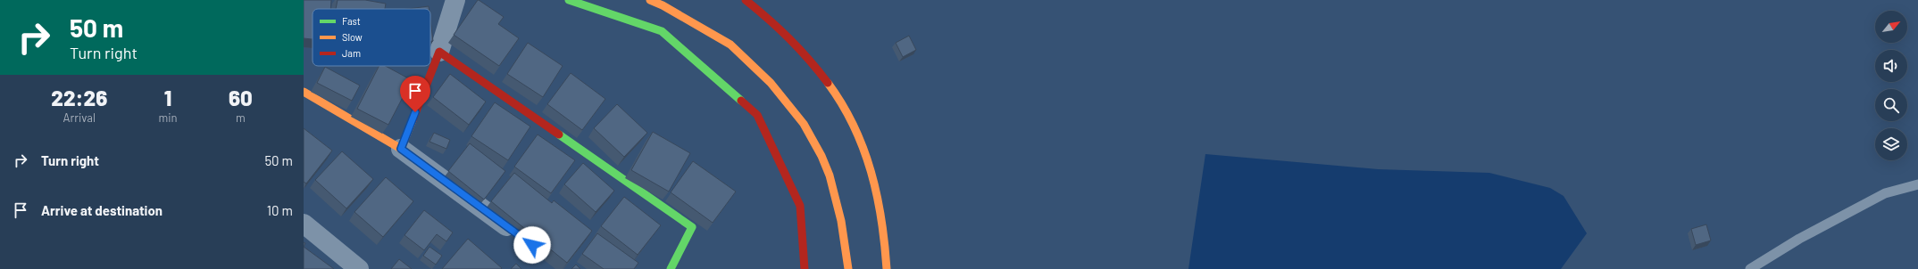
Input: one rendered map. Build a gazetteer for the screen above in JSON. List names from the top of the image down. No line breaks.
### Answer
{"legend":["Fast","Slow","Jam"],"north":"top right","page":{"turn":["50 m","Turn right"],"eta":["22:26","Arrival","1","min","60","m"],"list":[{"name":"Turn right","value":"50 m"},{"name":"Arrive at destination","value":"10 m"}]}}
